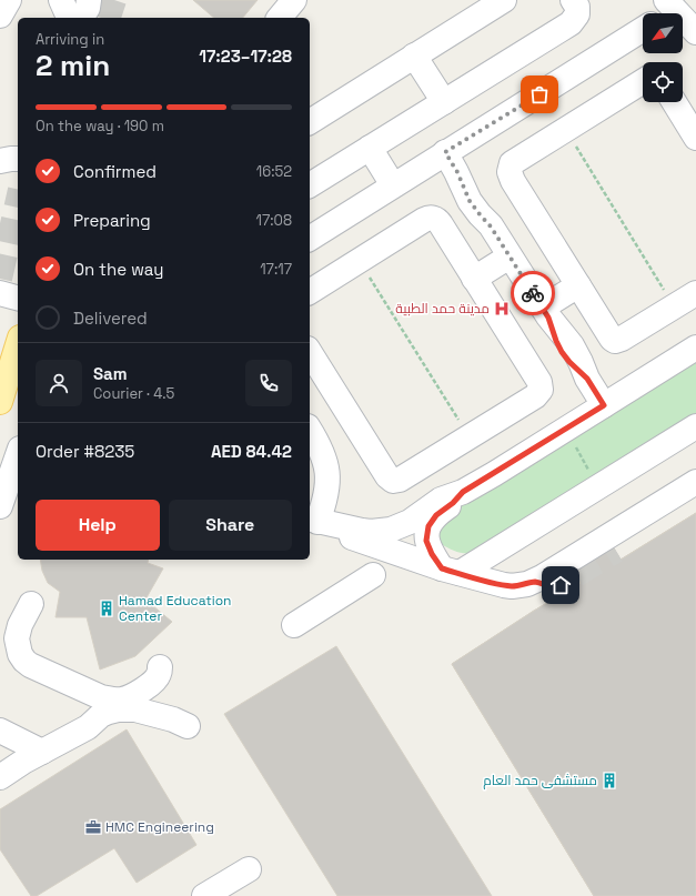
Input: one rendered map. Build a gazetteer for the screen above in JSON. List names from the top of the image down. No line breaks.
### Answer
{"places":{"hospital":["مدينة حمد الطبية"],"building":["Hamad Education Center","مستشفى حمد العام"],"office":["HMC Engineering"]},"north":"bottom left","page":{"heading":["2 min","Arriving in","17:23–17:28"],"panel":["Sam","Courier · 4.5","Order #8235","AED 84.42"],"bar":"On the way · 190 m","list":[["Confirmed","16:52"],["Preparing","17:08"],["On the way","17:17"],"Delivered"],"buttons":["Help","Share"]}}
